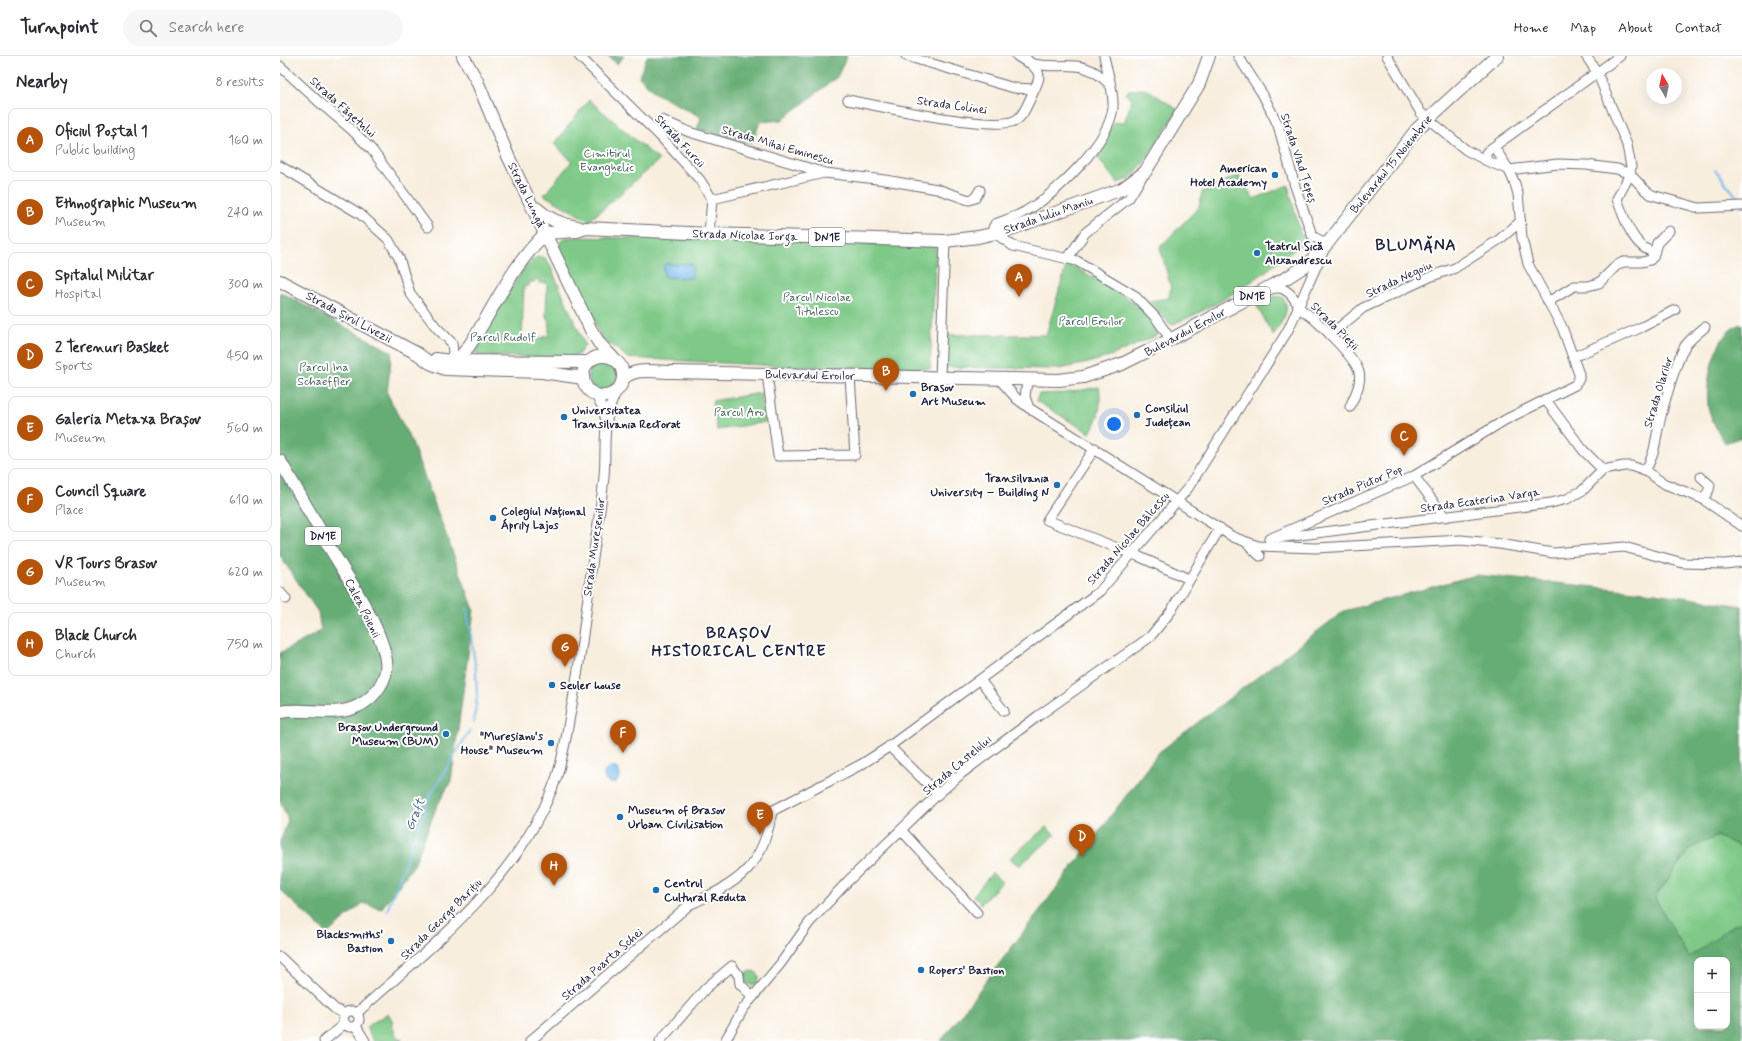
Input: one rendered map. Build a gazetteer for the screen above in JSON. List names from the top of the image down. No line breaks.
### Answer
{"streets":{"main road":["Bulevardul 15 Noiembrie","Strada Lungă","Strada Iuliu Maniu","Strada Nicolae Iorga","DN1E","Strada Șirul Livezii","Bulevardul Eroilor","Calea Poienii"],"street":["Strada Colinei","Strada Făgetului","Strada Furcii","Strada Mihai Eminescu","Strada Vlad Țepeș","Strada Negoiu","Strada Pieții","Strada Olarilor","Strada Pictor Pop","Strada Ecaterina Varga","Strada Nicolae Bălcescu","Strada Mureșenilor","Strada Castelului","Strada George Barițiu","Strada Poarta Schei"]},"crossings":[["Strada Vlad Țepeș","Bulevardul 15 Noiembrie"],["Strada Vlad Țepeș","Bulevardul Eroilor"],["Strada Vlad Țepeș","Strada Nicolae Bălcescu"],["Bulevardul 15 Noiembrie","Bulevardul Eroilor"],["Bulevardul 15 Noiembrie","Strada Nicolae Bălcescu"],["Strada Lungă","Strada Nicolae Iorga"],["Strada Lungă","Strada Șirul Livezii"],["Strada Iuliu Maniu","Strada Nicolae Iorga"],["DN1E","Bulevardul Eroilor"],["DN1E","Strada Mureșenilor"],["Strada Negoiu","Strada Pieții"],["Strada Pieții","Bulevardul Eroilor"],["Strada Pieții","Strada Nicolae Bălcescu"],["Bulevardul Eroilor","Strada Nicolae Bălcescu"],["Bulevardul Eroilor","Strada Mureșenilor"],["Strada Pictor Pop","Strada Ecaterina Varga"],["Strada Nicolae Bălcescu","Strada Poarta Schei"],["Strada Mureșenilor","Strada George Barițiu"]],"districts":["BLUMĂNA","BRAȘOV HISTORICAL CENTRE"],"water":["Graft"],"parks":["Cimitirul Evanghelic","Parcul Nicolae Titulescu","Parcul Eroilor","Parcul Rudolf","Parcul Ina Schaeffler","Parcul Aro"],"places":["American Hotel Academy","Teatrul Sică Alexandrescu","Brasov Art Museum","Consiliul Județean","Universitatea Transilvania Rectorat","Transilvania University – Building N","Colegiul Național Áprily Lajos","Seuler house","Brașov Underground Museum (BUM)","\"Muresianu's House\" Museum","Museum of Brasov Urban Civilisation","Centrul Cultural Reduta","Blacksmiths' Bastion","Ropers' Bastion"],"north":"top","page":{"header":"Turnpoint","search":"Search here","nav":["Home","Map","About","Contact"],"heading":["Nearby","8 results"],"list":[{"mark":"A","name":"Oficiul Poștal 1","note":"Public building","value":"160 m"},{"mark":"B","name":"Ethnographic Museum","note":"Museum","value":"240 m"},{"mark":"C","name":"Spitalul Militar","note":"Hospital","value":"300 m"},{"mark":"D","name":"2 Terenuri Basket","note":"Sports","value":"450 m"},{"mark":"E","name":"Galeria Metaxa Brașov","note":"Museum","value":"560 m"},{"mark":"F","name":"Council Square","note":"Place","value":"610 m"},{"mark":"G","name":"VR Tours Brasov","note":"Museum","value":"620 m"},{"mark":"H","name":"Black Church","note":"Church","value":"750 m"}],"pins":["A","B","C","G","F","E","D","H"],"map_buttons":["+","−"]}}
